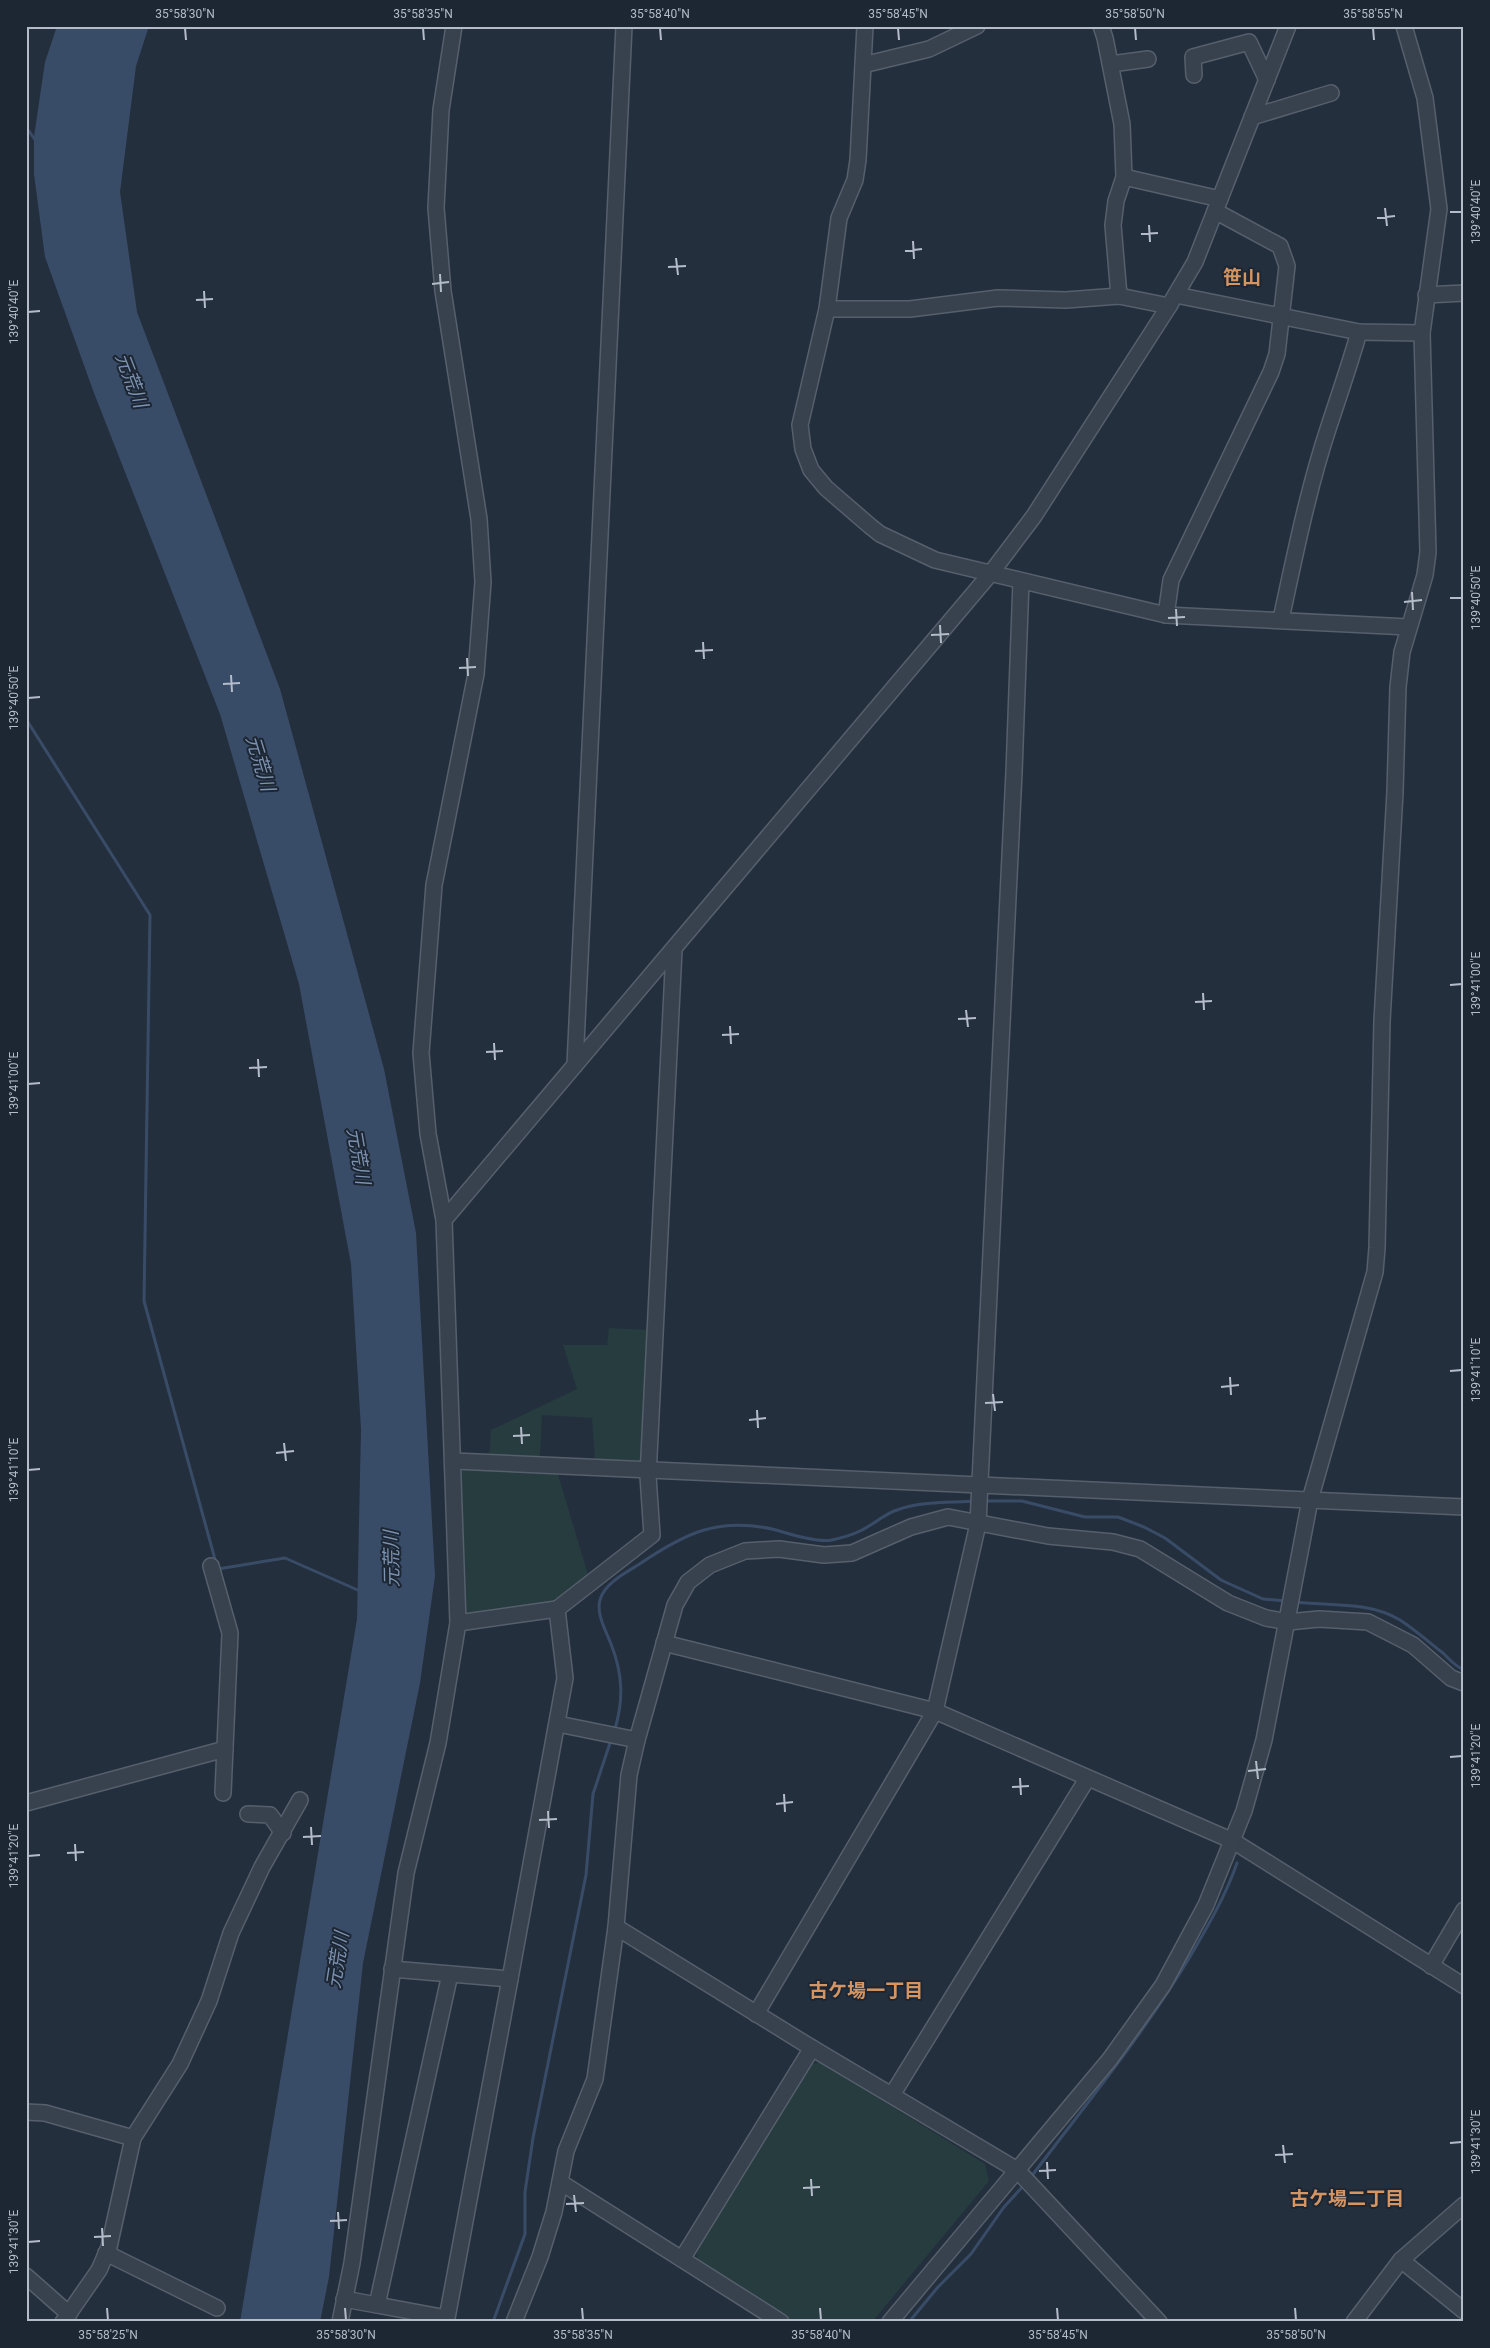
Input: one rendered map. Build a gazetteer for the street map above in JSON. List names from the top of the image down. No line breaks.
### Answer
{"districts":["笹山","古ケ場一丁目","古ケ場二丁目"],"water":["元荒川"],"coordinates":["35°58'30\"N","35°58'35\"N","35°58'40\"N","35°58'45\"N","35°58'50\"N","35°58'55\"N","139°40'40\"E","139°40'50\"E","139°41'00\"E","139°41'10\"E","139°41'20\"E","139°41'30\"E","35°58'25\"N"]}
